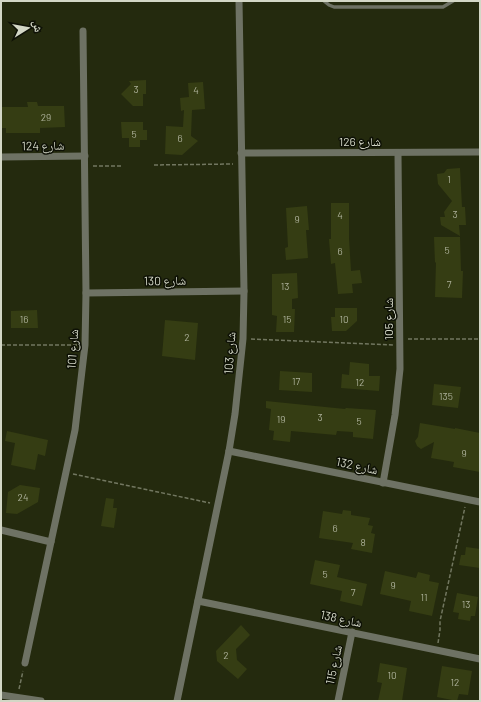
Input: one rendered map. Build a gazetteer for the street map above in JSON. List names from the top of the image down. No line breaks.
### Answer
{"streets":{"street":["شارع 126","شارع 124","شارع 130","شارع 105","شارع 101","شارع 103","شارع 132","شارع 138","شارع 115"]},"crossings":[["شارع 126","شارع 105"],["شارع 126","شارع 103"],["شارع 124","شارع 101"],["شارع 130","شارع 101"],["شارع 130","شارع 103"],["شارع 105","شارع 132"],["شارع 103","شارع 132"],["شارع 103","شارع 138"],["شارع 138","شارع 115"]],"house_numbers":["3","4","29","5","6","1","3","4","9","5","6","7","13","16","15","10","2","17","12","135","3","19","5","9","24","6","8","5","9","7","11","13","2","10","12"],"north":"right"}
